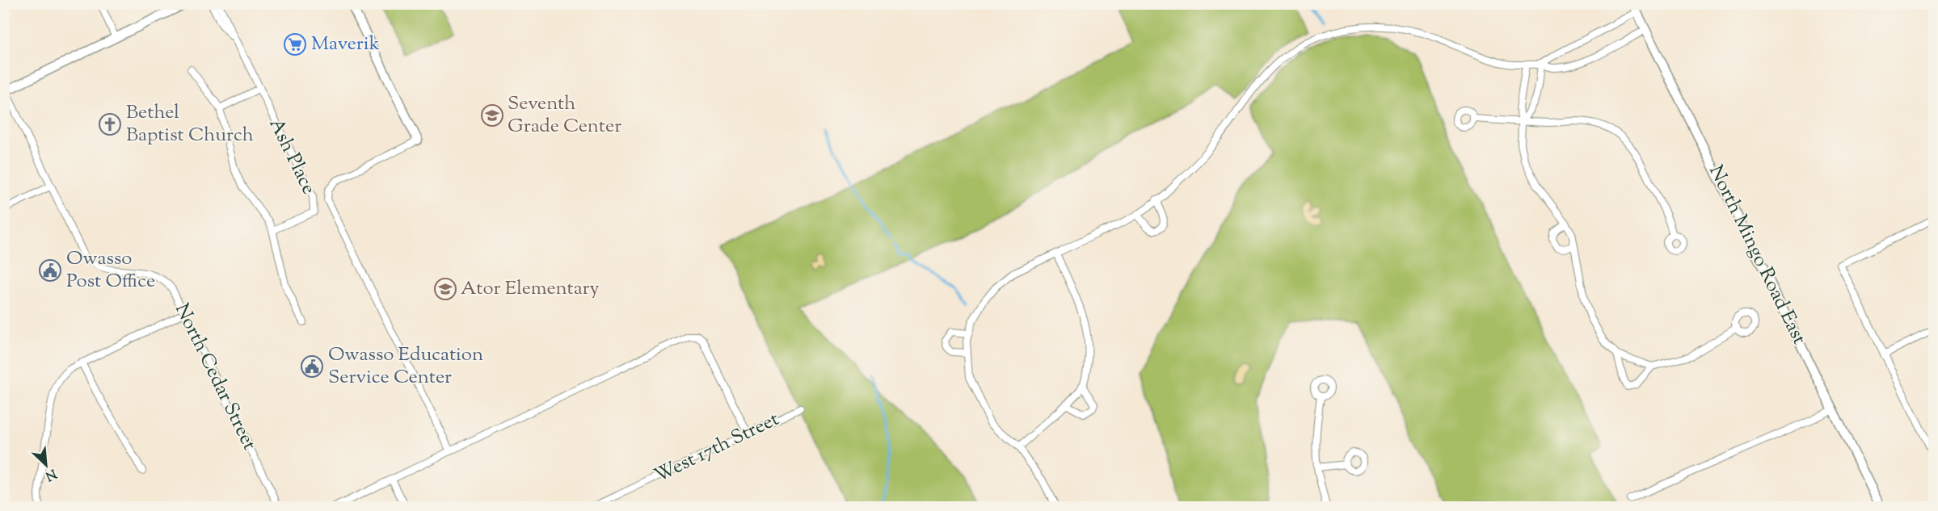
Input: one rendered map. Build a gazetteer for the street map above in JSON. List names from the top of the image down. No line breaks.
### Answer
{"streets":{"street":["Ash Place","North Mingo Road East","North Cedar Street","West 17th Street"]},"places":{"supermarket":["Maverik"],"school or university":["Seventh Grade Center","Ator Elementary"],"church":["Bethel Baptist Church"],"public building":["Owasso Post Office","Owasso Education Service Center"]},"north":"bottom right"}
